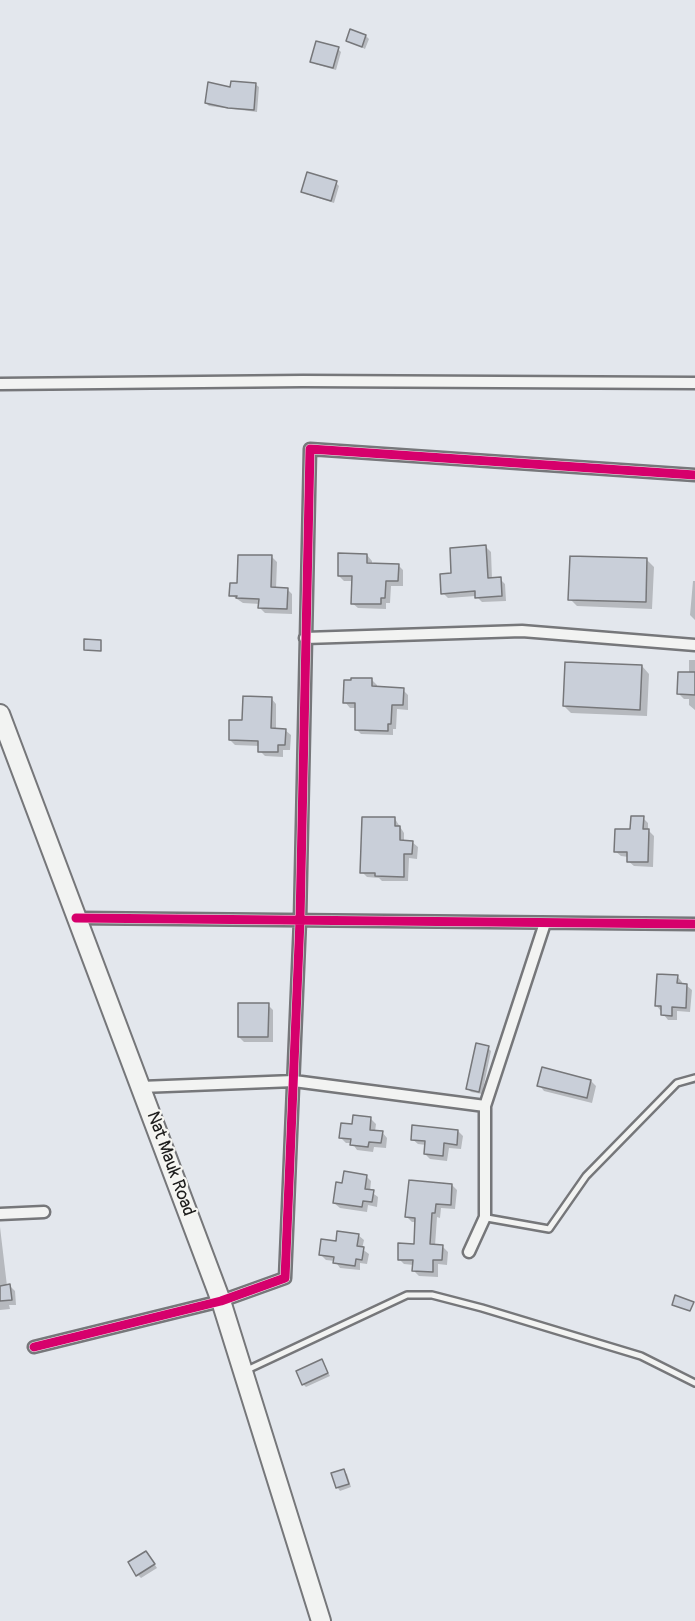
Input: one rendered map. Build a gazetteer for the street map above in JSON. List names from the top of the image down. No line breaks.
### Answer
{"streets":{"highway":["Nat Mauk Road"]}}
